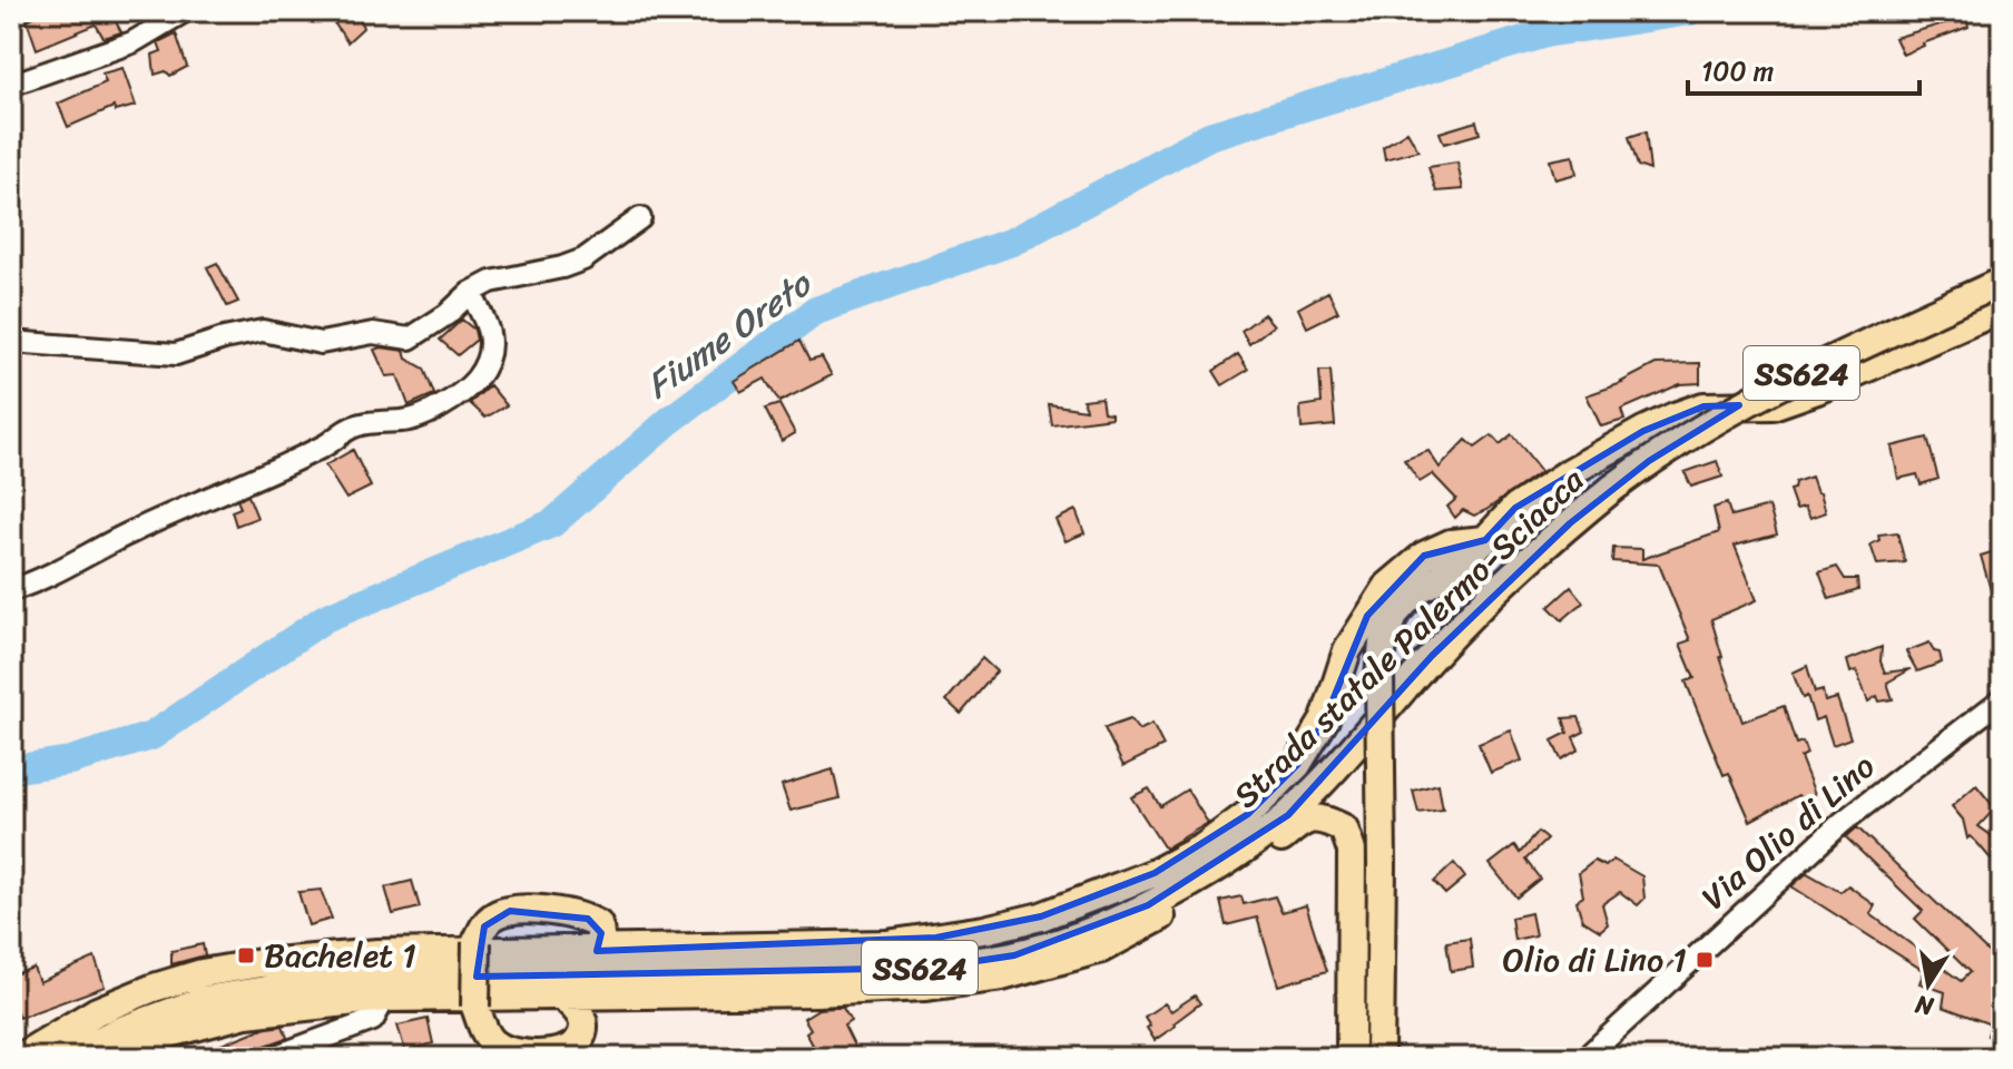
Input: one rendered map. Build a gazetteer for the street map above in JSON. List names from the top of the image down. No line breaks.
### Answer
{"streets":{"main road":["SS624","Strada statale Palermo-Sciacca"],"street":["Via Olio di Lino"]},"water":["Fiume Oreto"],"places":{"transit":["Bachelet 1","Olio di Lino 1"]},"scale_bar":"100 m","north":"bottom"}
